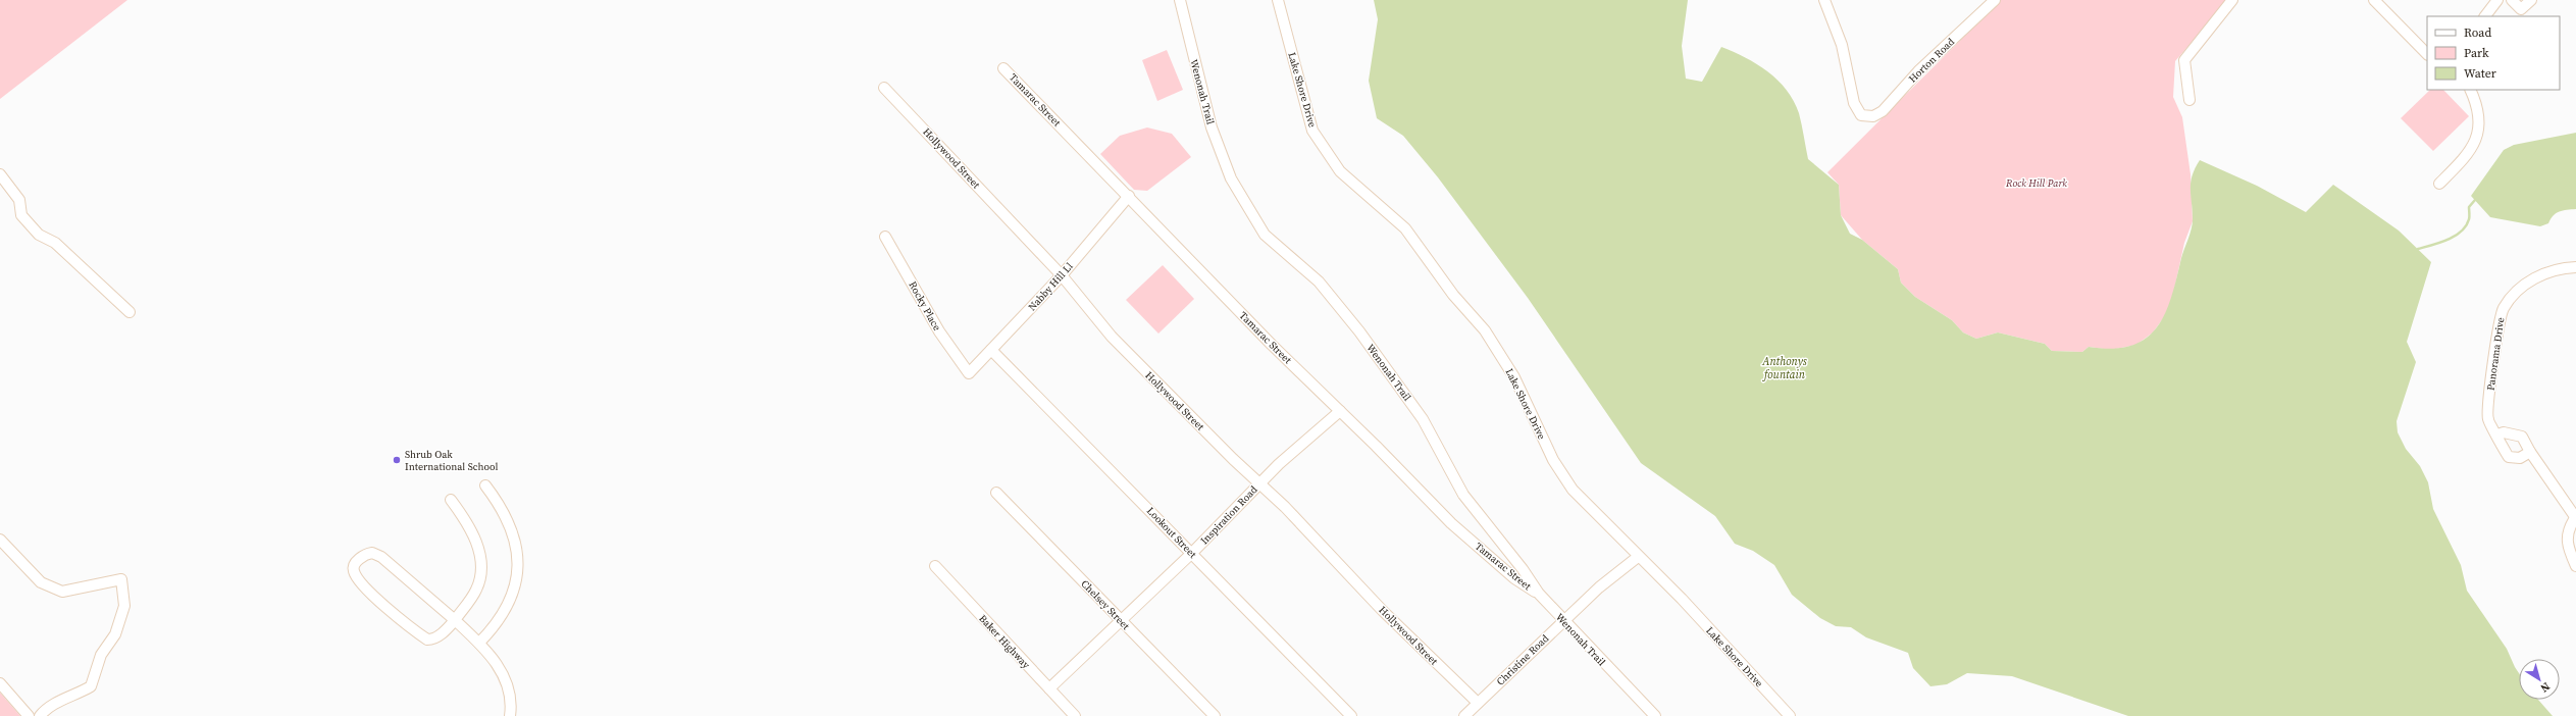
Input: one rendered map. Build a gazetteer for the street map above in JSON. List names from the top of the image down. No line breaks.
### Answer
{"streets":{"street":["Horton Road","Lake Shore Drive","Wenonah Trail","Tamarac Street","Hollywood Street","Nabby Hill Ll","Rocky Place","Panorama Drive","Inspiration Road","Lookout Street","Chelsey Street","Baker Highway","Christine Road"]},"crossings":[["Lake Shore Drive","Christine Road"],["Wenonah Trail","Tamarac Street"],["Wenonah Trail","Christine Road"],["Tamarac Street","Nabby Hill Ll"],["Tamarac Street","Inspiration Road"],["Hollywood Street","Nabby Hill Ll"],["Hollywood Street","Inspiration Road"],["Hollywood Street","Christine Road"],["Nabby Hill Ll","Rocky Place"],["Nabby Hill Ll","Lookout Street"],["Inspiration Road","Lookout Street"],["Inspiration Road","Chelsey Street"],["Inspiration Road","Baker Highway"]],"water":["Anthonys fountain"],"parks":["Rock Hill Park"],"places":["Shrub Oak International School"],"legend":["Road","Park","Water"],"north":"bottom right"}
